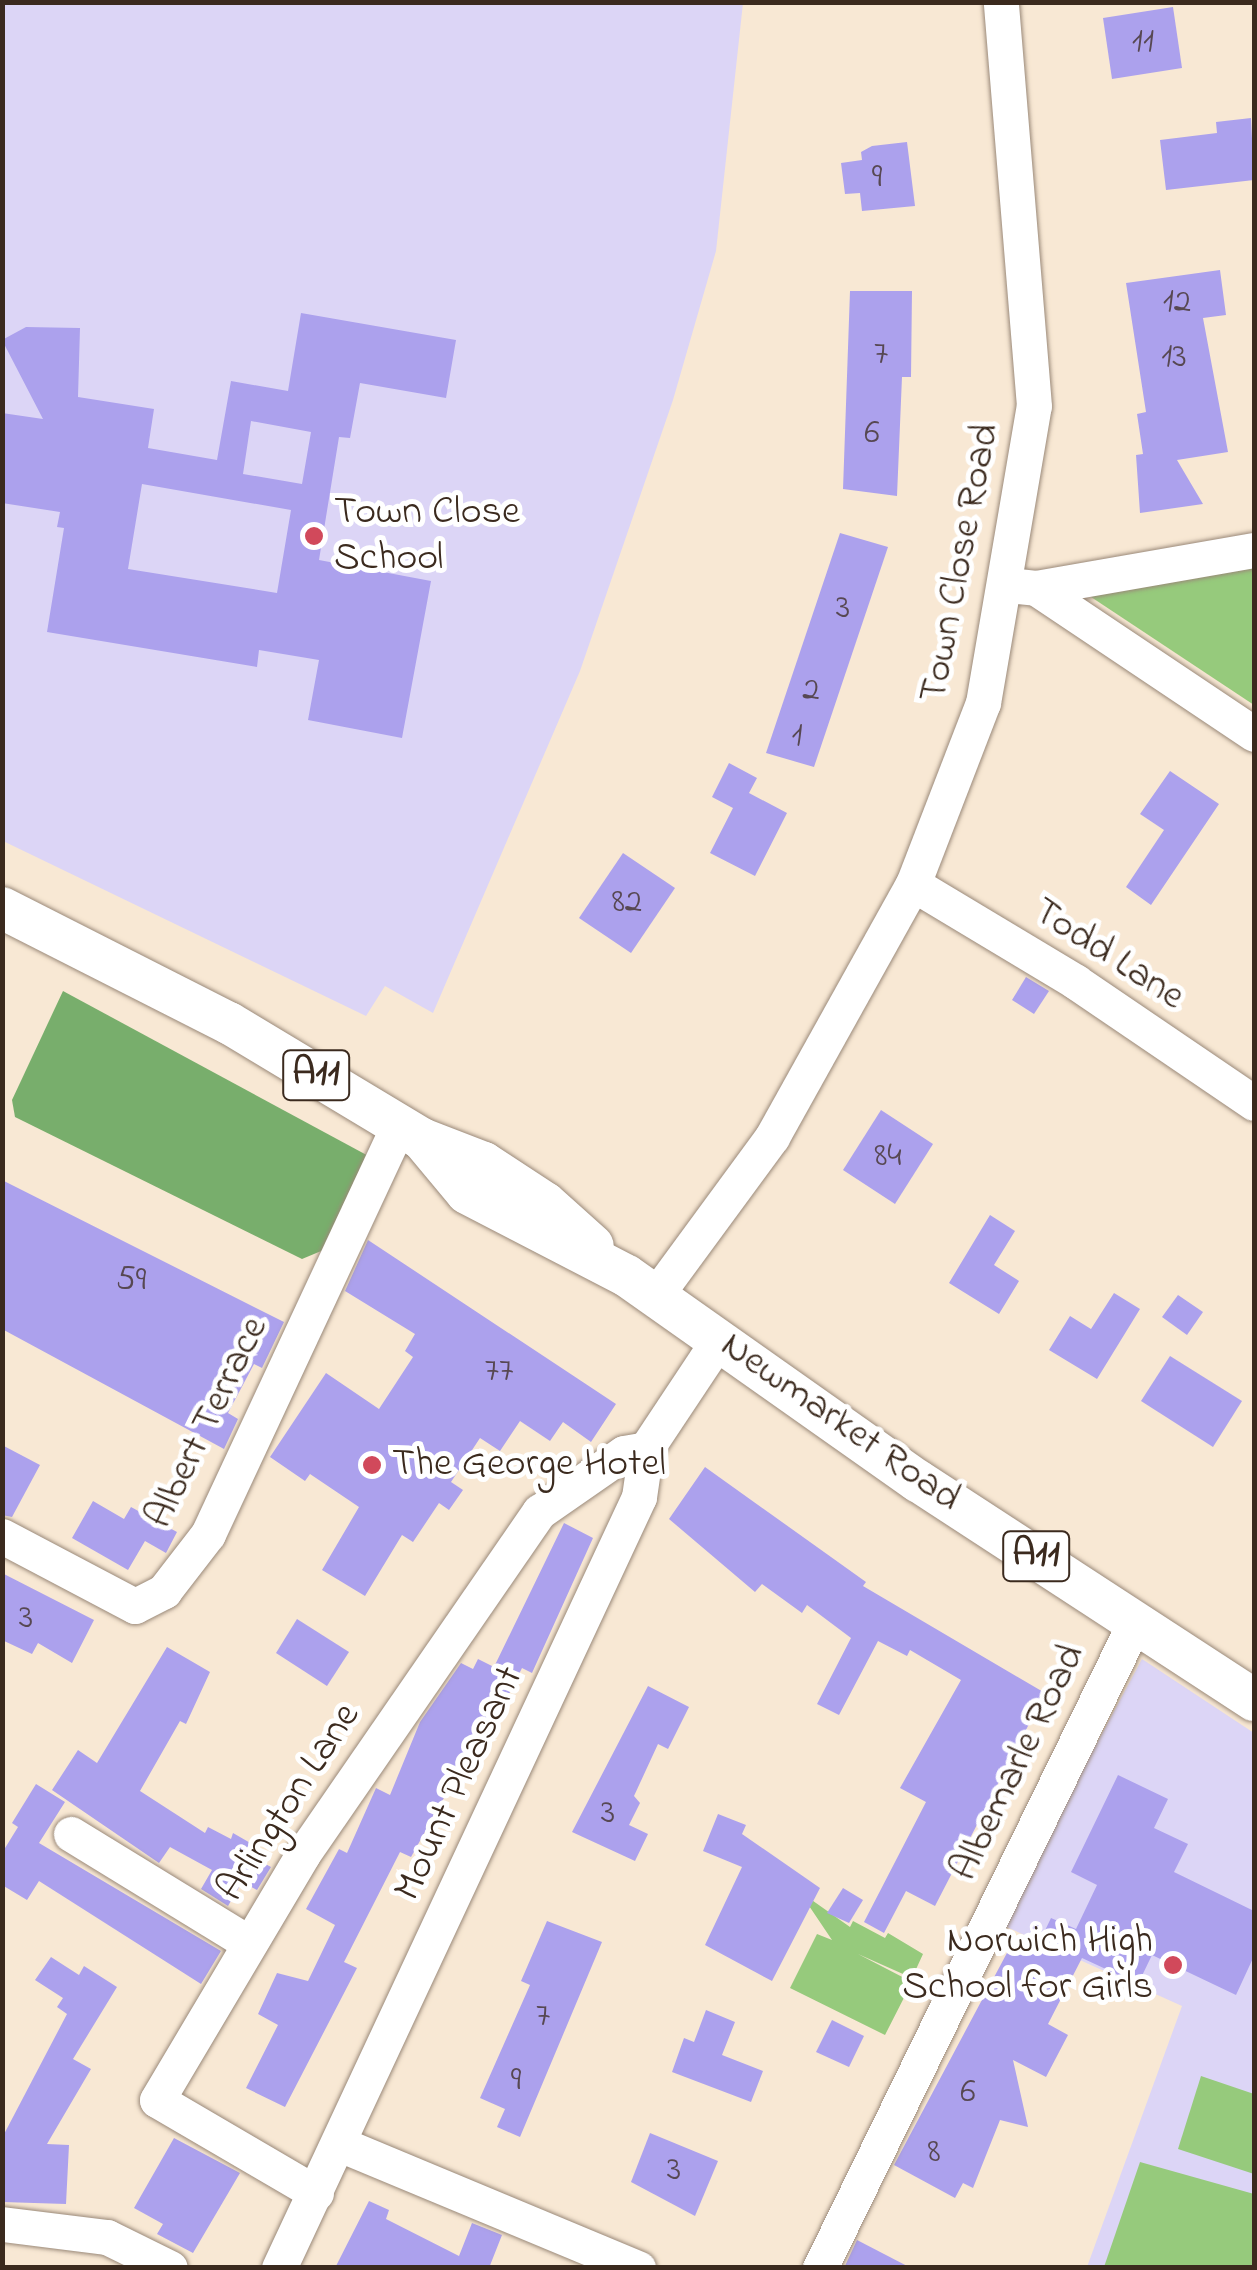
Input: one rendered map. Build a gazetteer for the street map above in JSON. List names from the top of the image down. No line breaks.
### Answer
{"streets":{"main road":["A11","Newmarket Road"],"street":["Town Close Road","Todd Lane","Albert Terrace","Albemarle Road","Mount Pleasant","Arlington Lane"]},"crossings":[["Town Close Road","Todd Lane"],["Town Close Road","Newmarket Road"],["Albert Terrace","Newmarket Road"],["Newmarket Road","Albemarle Road"],["Newmarket Road","Mount Pleasant"],["Mount Pleasant","Arlington Lane"]],"places":["Town Close School","The George Hotel","Norwich High School for Girls"],"house_numbers":["11","9","12","7","13","6","3","2","1","82","84","59","77","3","3","7","9","6","8","3"]}
